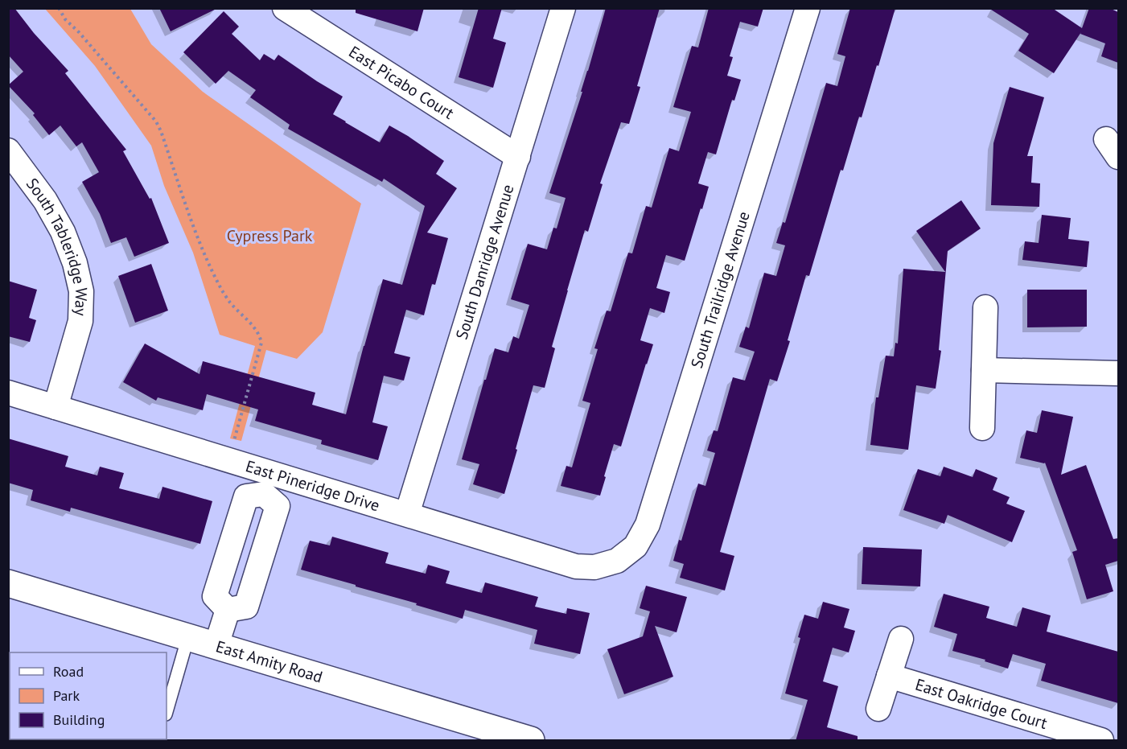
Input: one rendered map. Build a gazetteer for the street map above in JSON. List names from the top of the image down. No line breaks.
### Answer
{"streets":{"street":["East Picabo Court","South Tableridge Way","South Danridge Avenue","South Trailridge Avenue","East Pineridge Drive","East Amity Road","East Oakridge Court"]},"crossings":[["East Picabo Court","South Danridge Avenue"],["South Tableridge Way","East Pineridge Drive"],["South Danridge Avenue","East Pineridge Drive"],["South Trailridge Avenue","East Pineridge Drive"]],"parks":["Cypress Park"],"legend":["Road","Park","Building"]}
